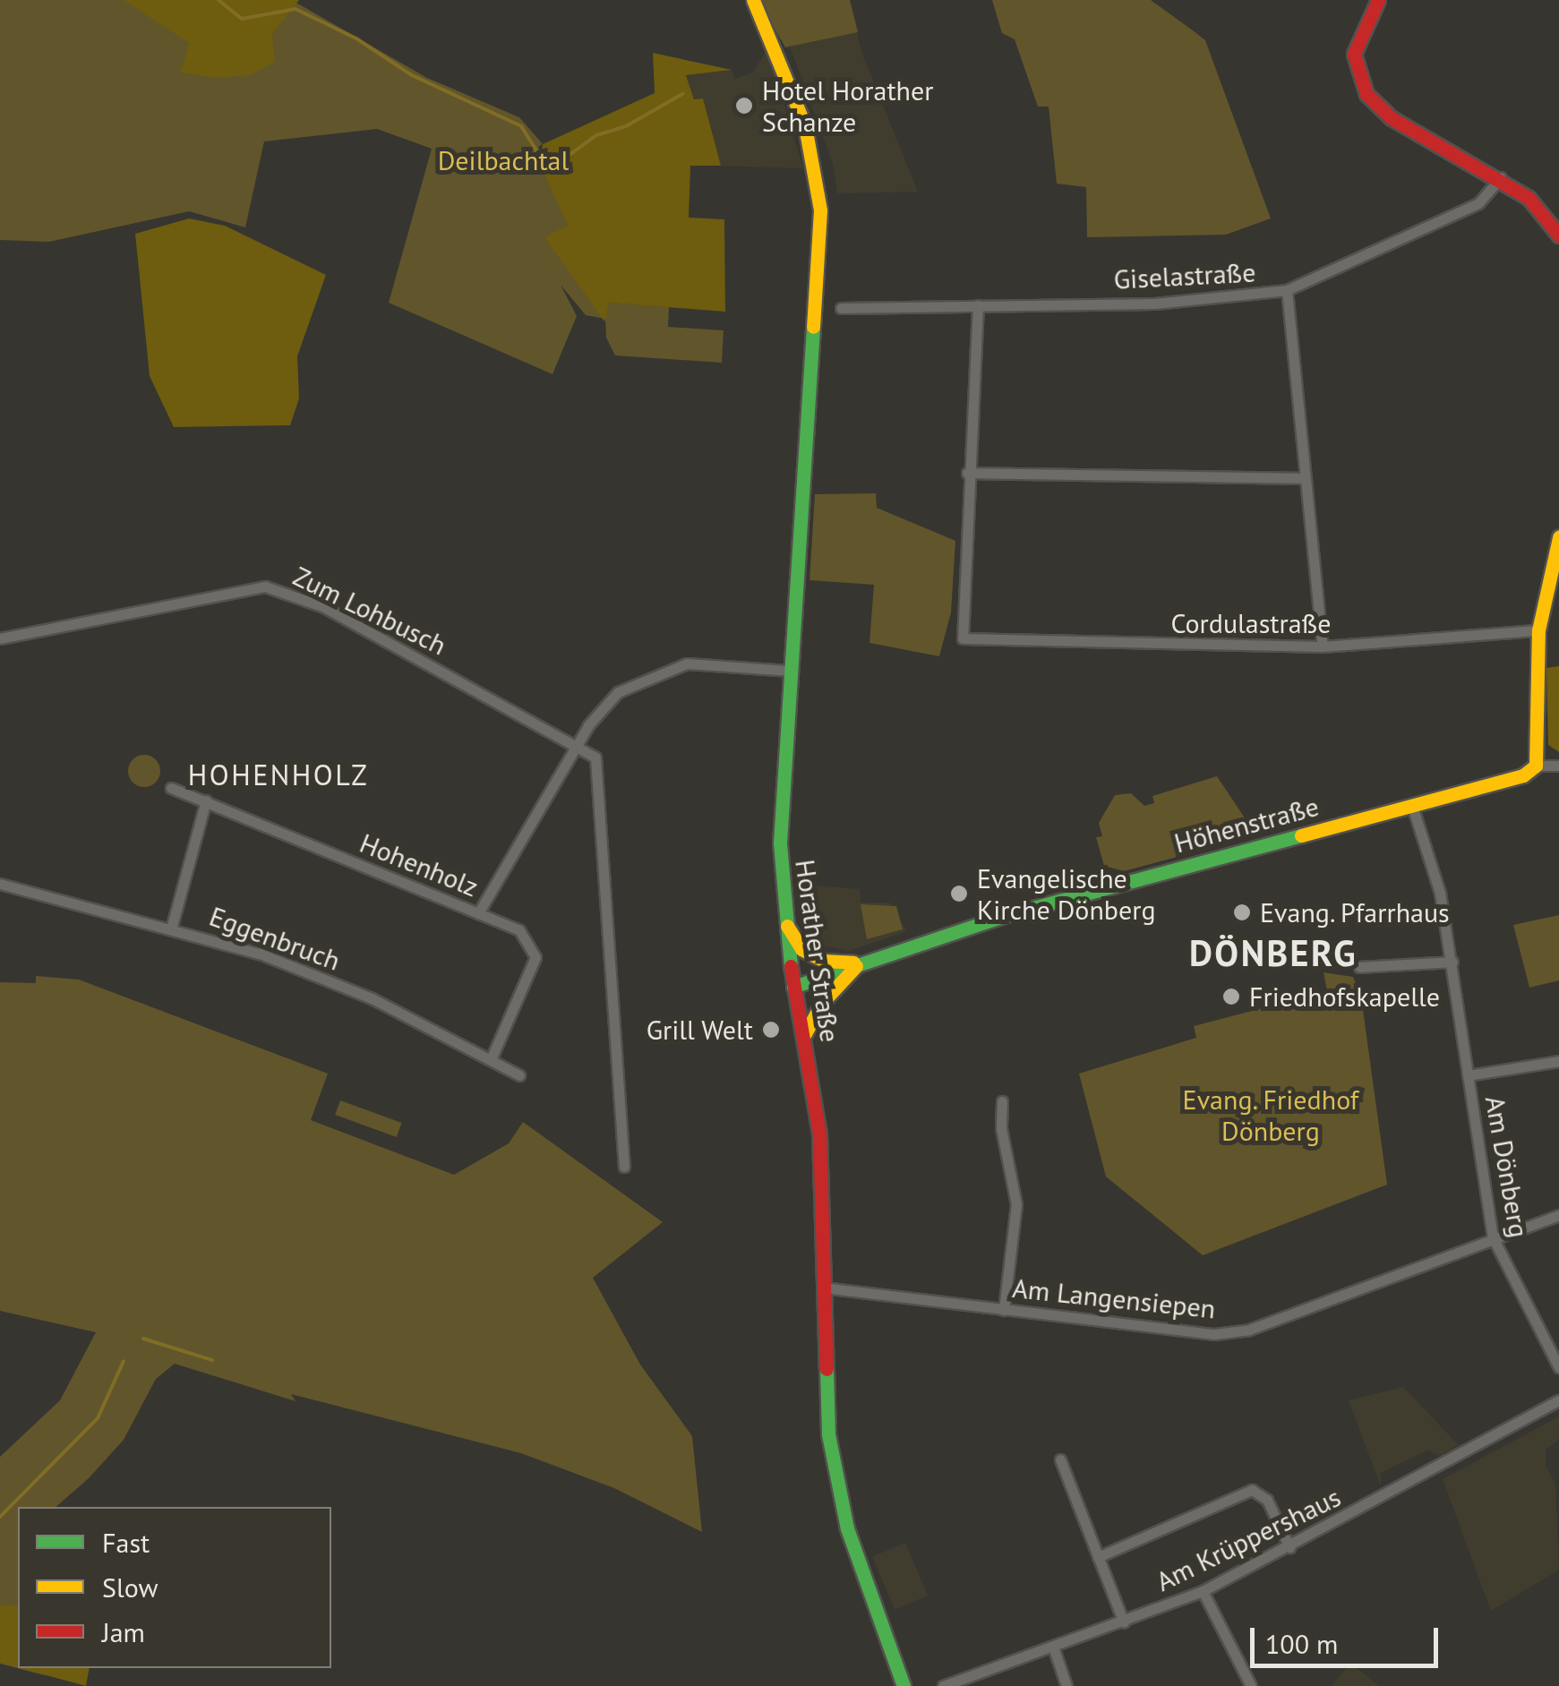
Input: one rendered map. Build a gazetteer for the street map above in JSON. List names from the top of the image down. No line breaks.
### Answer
{"streets":{"main road":["Höhenstraße","Horather Straße"],"street":["Giselastraße","Zum Lohbusch","Cordulastraße","Hohenholz","Eggenbruch","Am Dönberg","Am Langensiepen","Am Krüppershaus"]},"crossings":[["Höhenstraße","Horather Straße"],["Höhenstraße","Am Dönberg"],["Hohenholz","Eggenbruch"],["Horather Straße","Am Langensiepen"],["Am Dönberg","Am Langensiepen"]],"districts":["HOHENHOLZ","DÖNBERG"],"parks":["Deilbachtal","Evang. Friedhof Dönberg"],"places":["Hotel Horather Schanze","Evangelische Kirche Dönberg","Evang. Pfarrhaus","Friedhofskapelle","Grill Welt"],"legend":["Fast","Slow","Jam"],"scale_bar":"100 m"}
